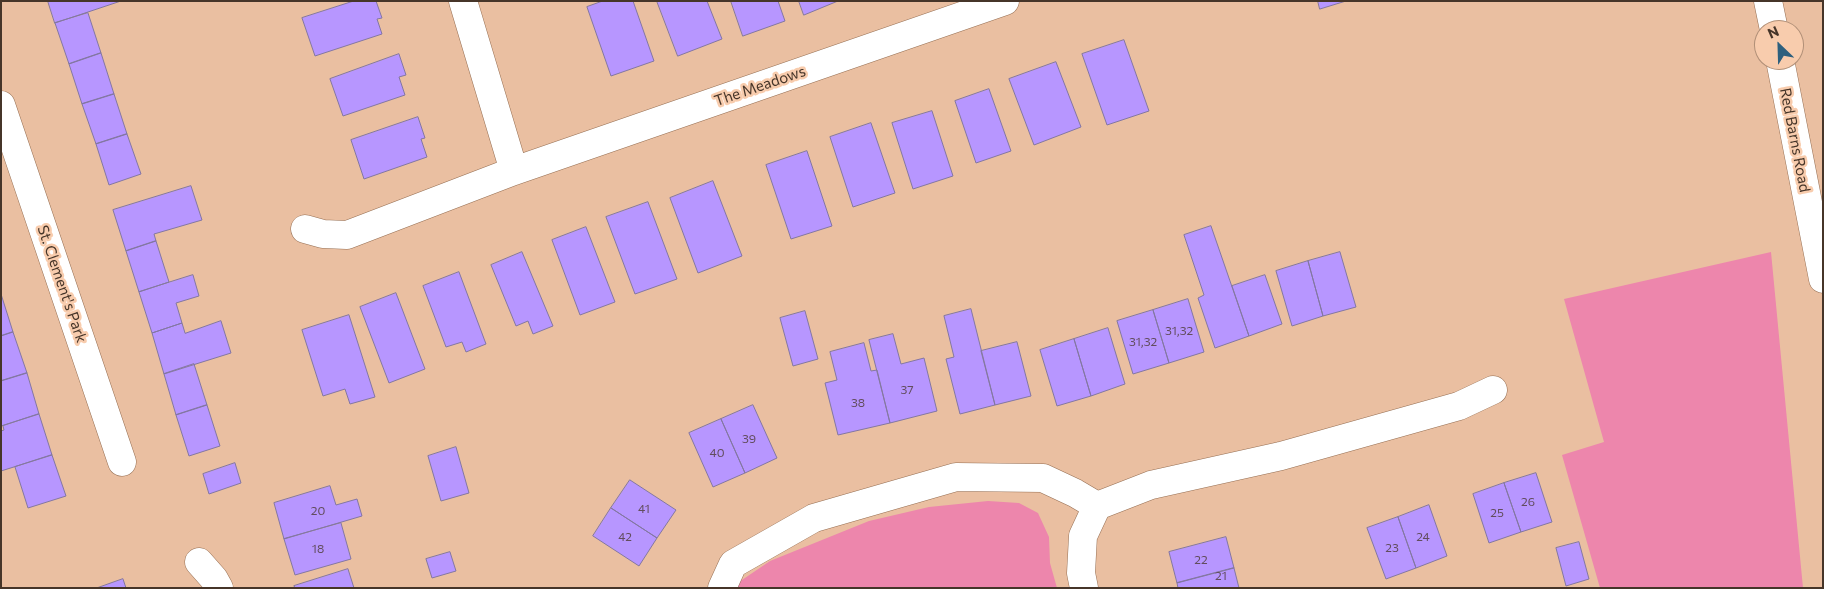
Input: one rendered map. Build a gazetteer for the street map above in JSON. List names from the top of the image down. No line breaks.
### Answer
{"streets":{"street":["The Meadows","Red Barns Road","St. Clement's Park"]},"house_numbers":["31,32","31,32","37","38","39","40","26","41","20","25","42","24","23","18","22","21"],"north":"top left"}
